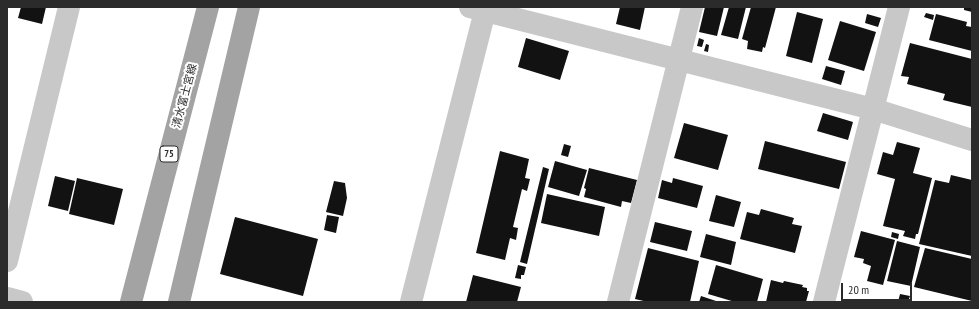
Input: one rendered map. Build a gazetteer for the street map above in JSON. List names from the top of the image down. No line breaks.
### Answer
{"streets":{"main road":["清水富士宮線","75"]},"scale_bar":"20 m"}
